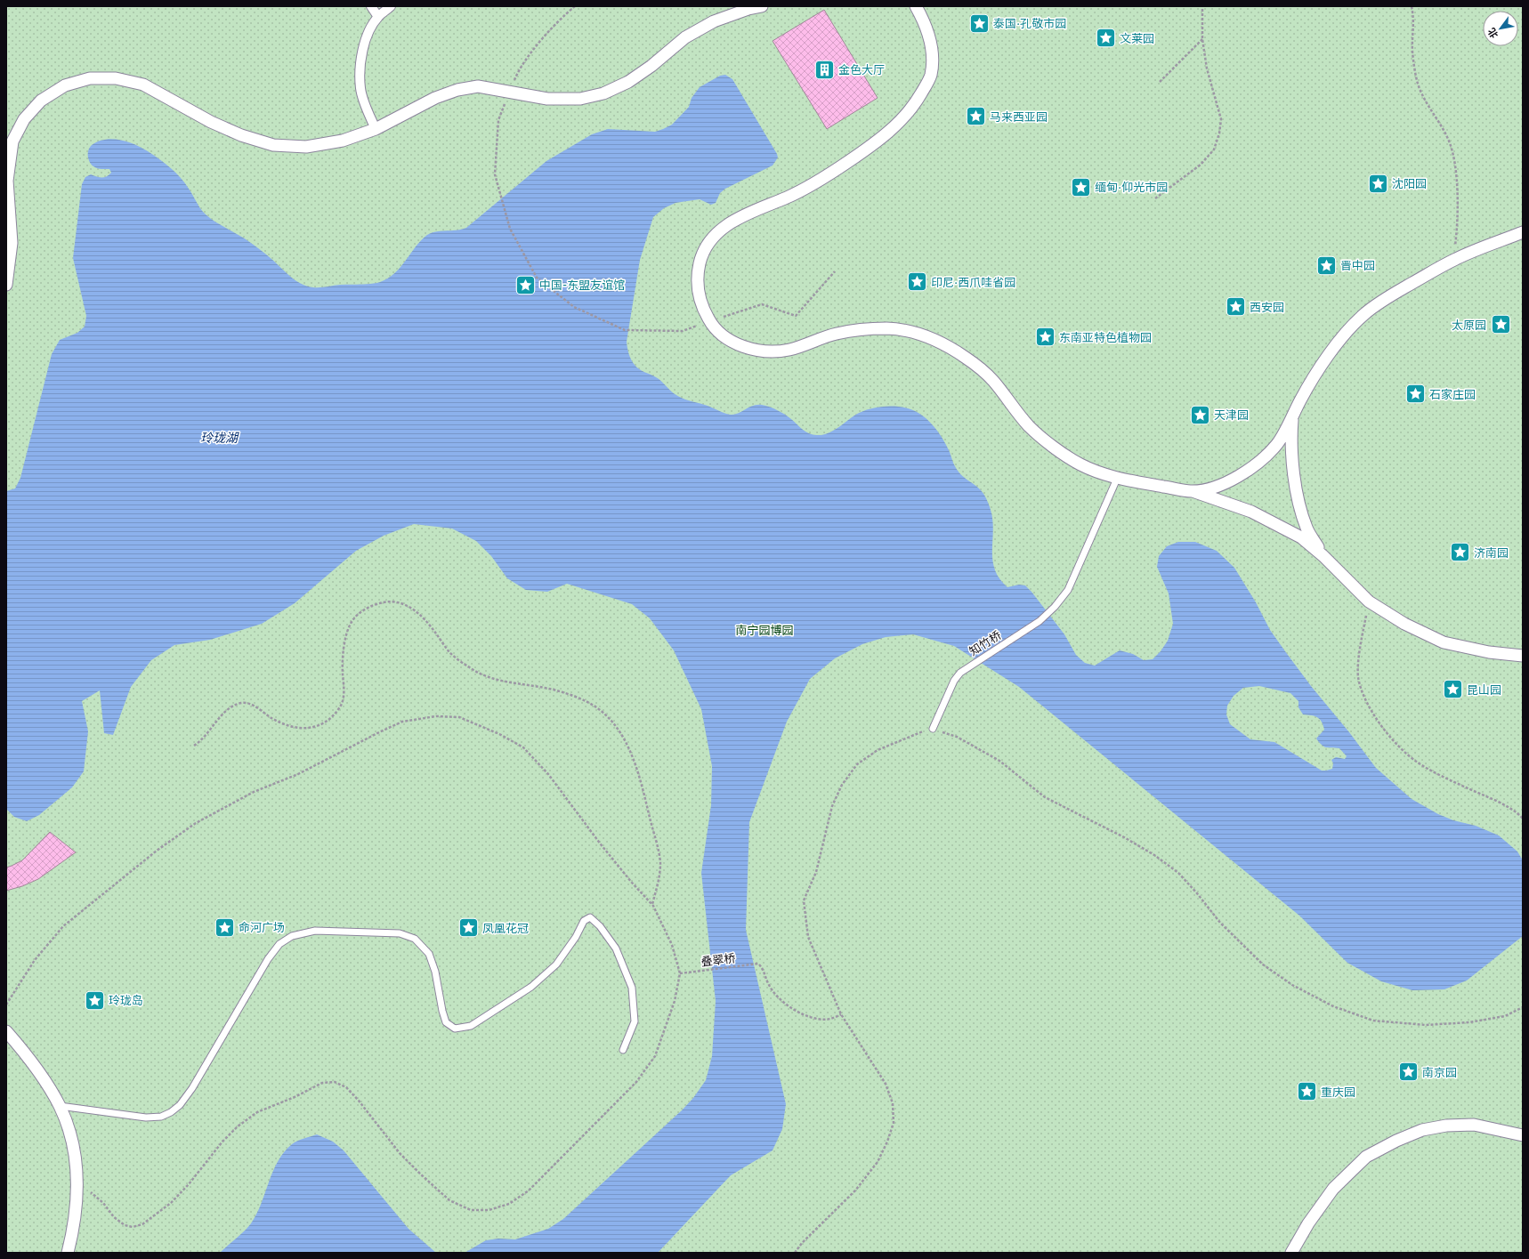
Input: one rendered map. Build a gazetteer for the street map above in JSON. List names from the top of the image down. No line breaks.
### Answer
{"streets":{"lane":["知竹桥"],"path":["叠翠桥"]},"water":["玲珑湖"],"parks":["南宁园博园"],"places":{"place":["泰国·孔敬市园","文莱园","马来西亚园","沈阳园","缅甸·仰光市园","晋中园","印尼·西爪哇省园","中国-东盟友谊馆","西安园","太原园","东南亚特色植物园","石家庄园","天津园","济南园","昆山园","命河广场","凤凰花冠","玲珑岛","南京园","重庆园"],"building":["金色大厅"]},"north":"bottom left"}
